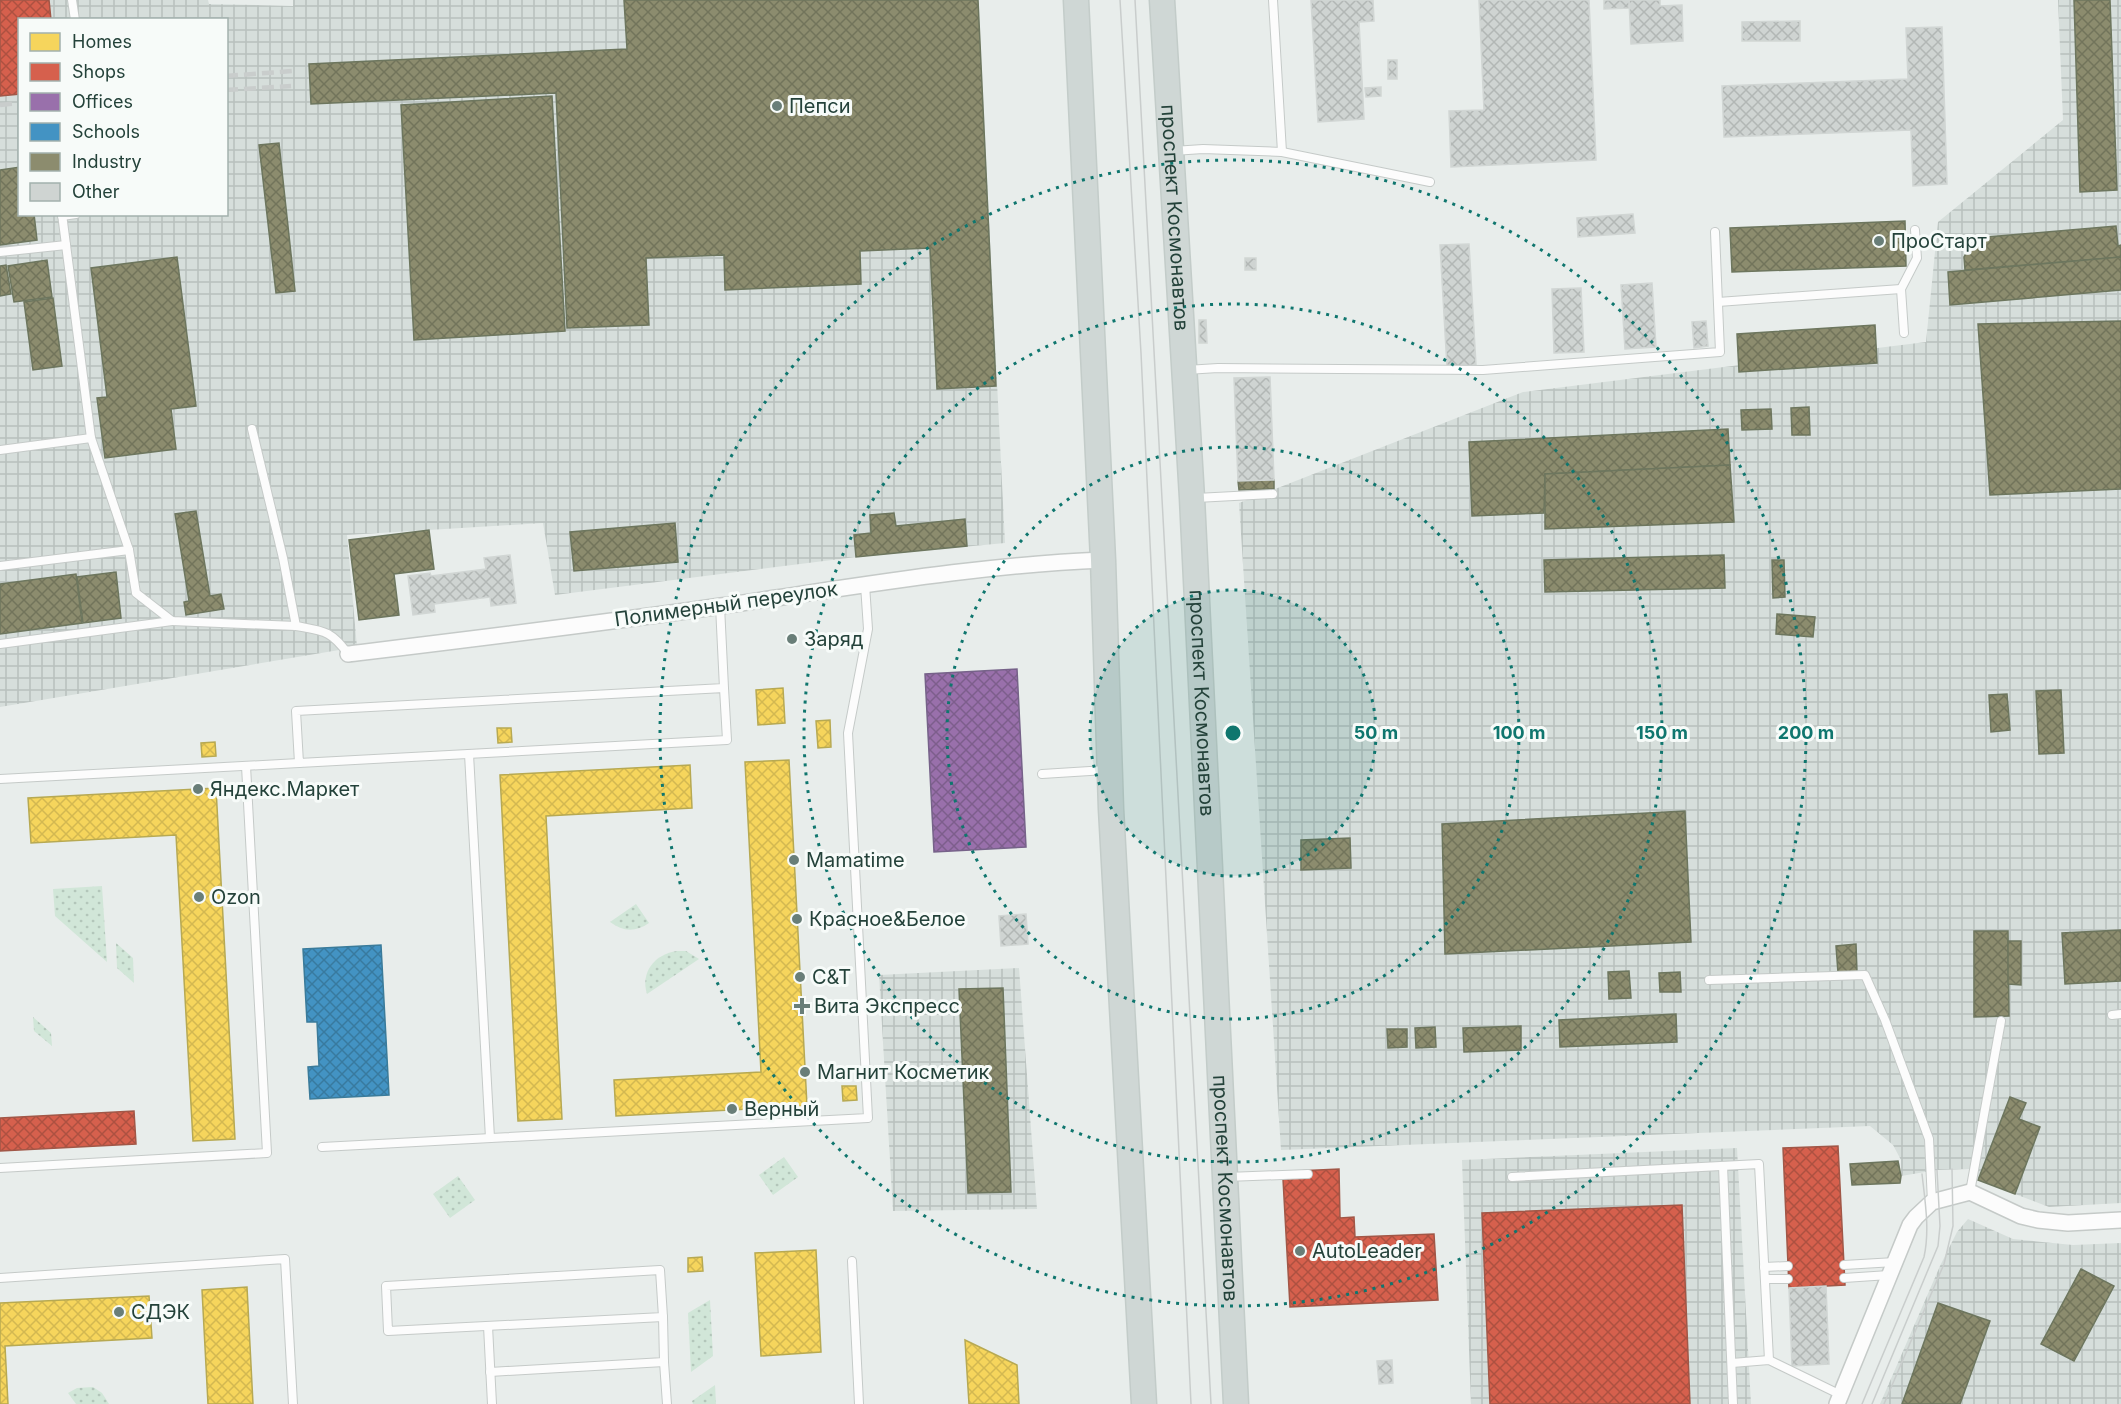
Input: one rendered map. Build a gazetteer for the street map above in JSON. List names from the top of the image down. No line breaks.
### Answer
{"streets":{"main road":["проспект Космонавтов"],"street":["Полимерный переулок"]},"places":{"other":["Пепси","ПроСтарт","Заряд","Яндекс.Маркет","Mamatime","Ozon","Красное&Белое","С&Т","Магнит Косметик","Верный","AutoLeader","СДЭК"],"health":["Вита Экспресс"]},"legend":["Homes","Shops","Offices","Schools","Industry","Other"],"rings":["50 m","100 m","150 m","200 m"]}
